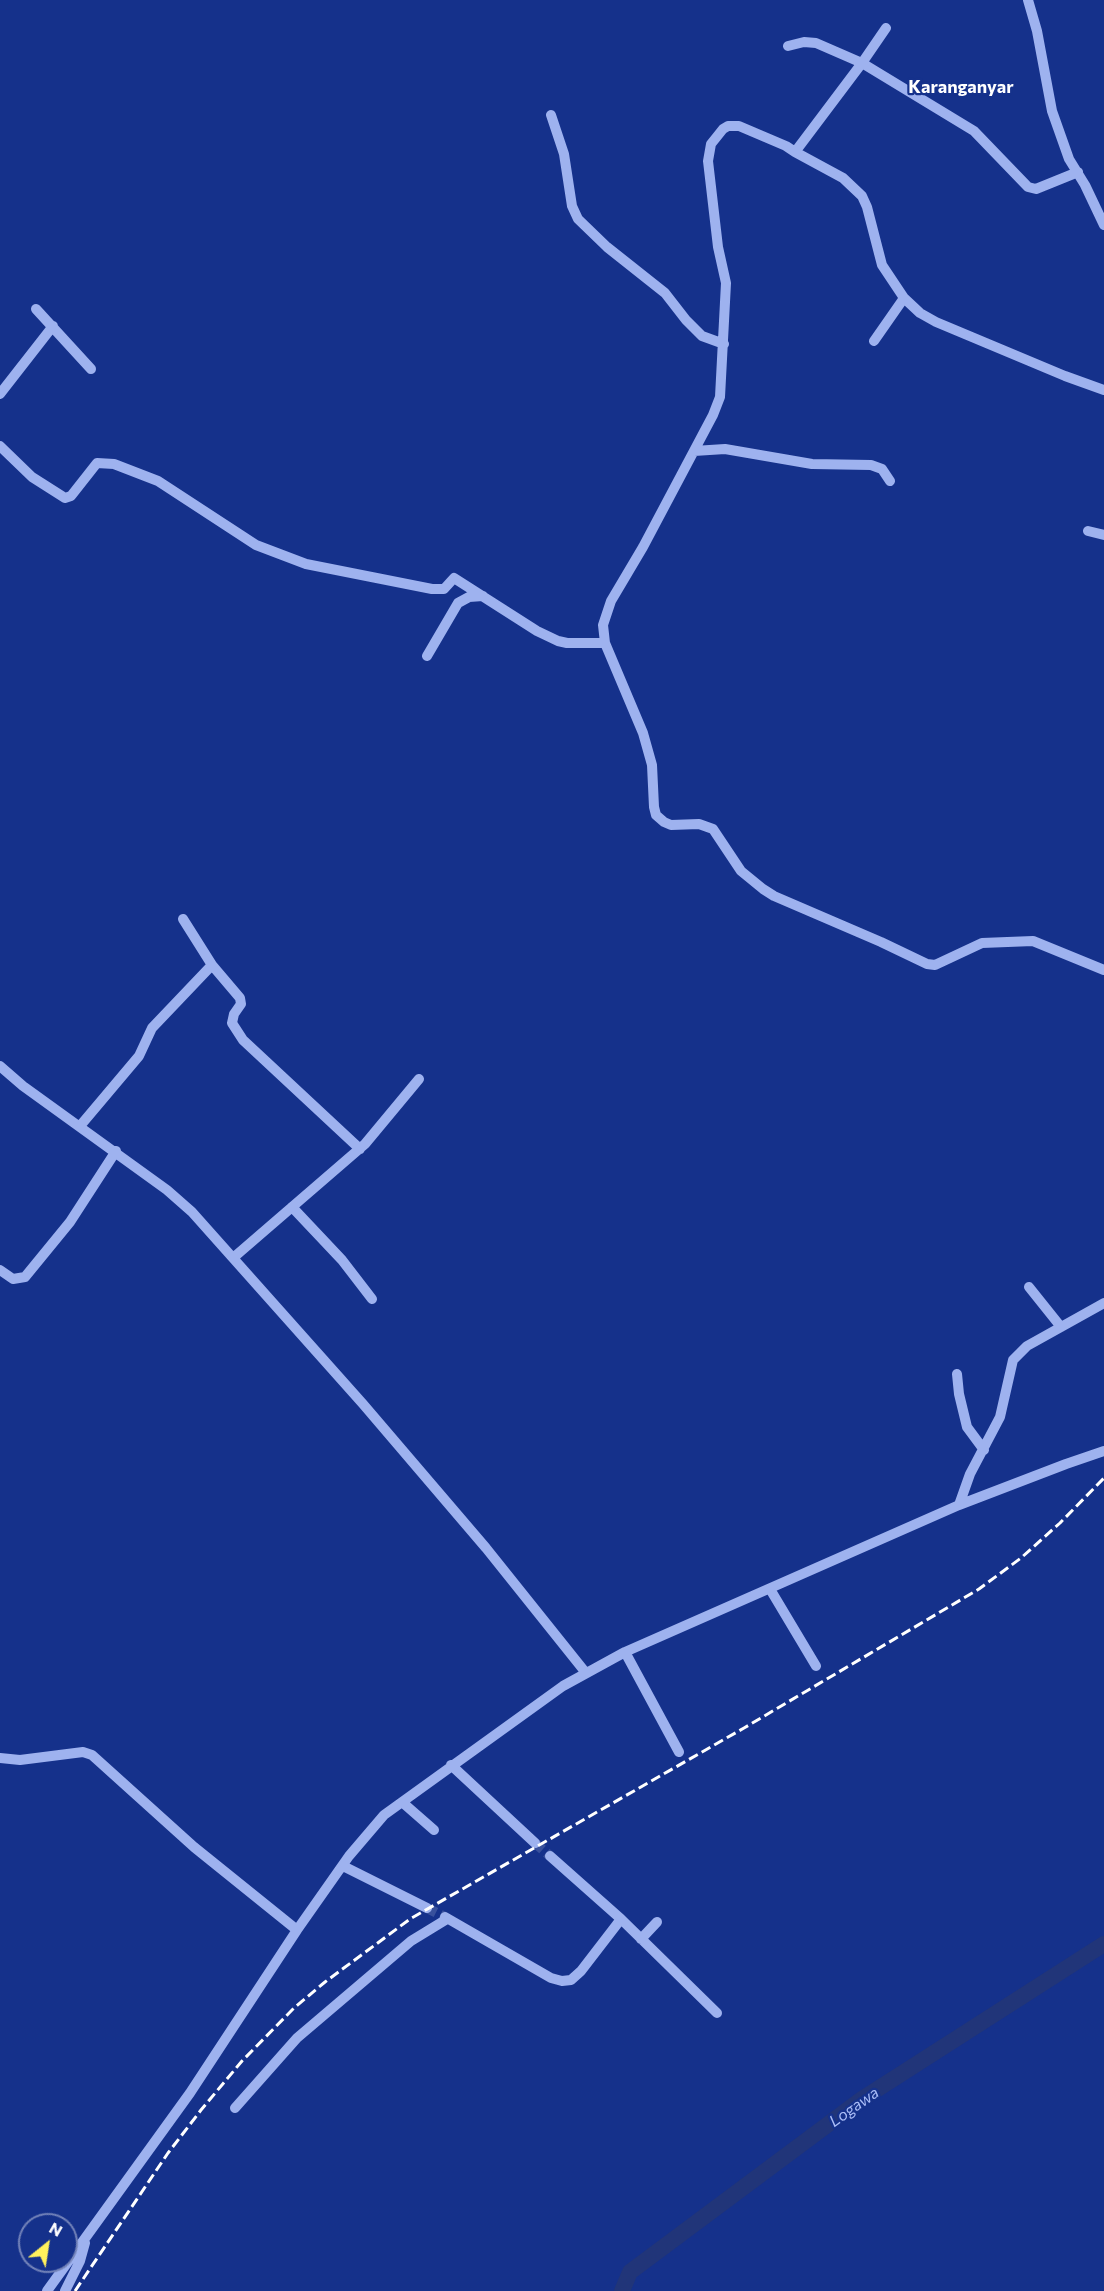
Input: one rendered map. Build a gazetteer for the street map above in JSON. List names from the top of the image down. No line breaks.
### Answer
{"districts":["Karanganyar"],"water":["Logawa"],"north":"top right"}
